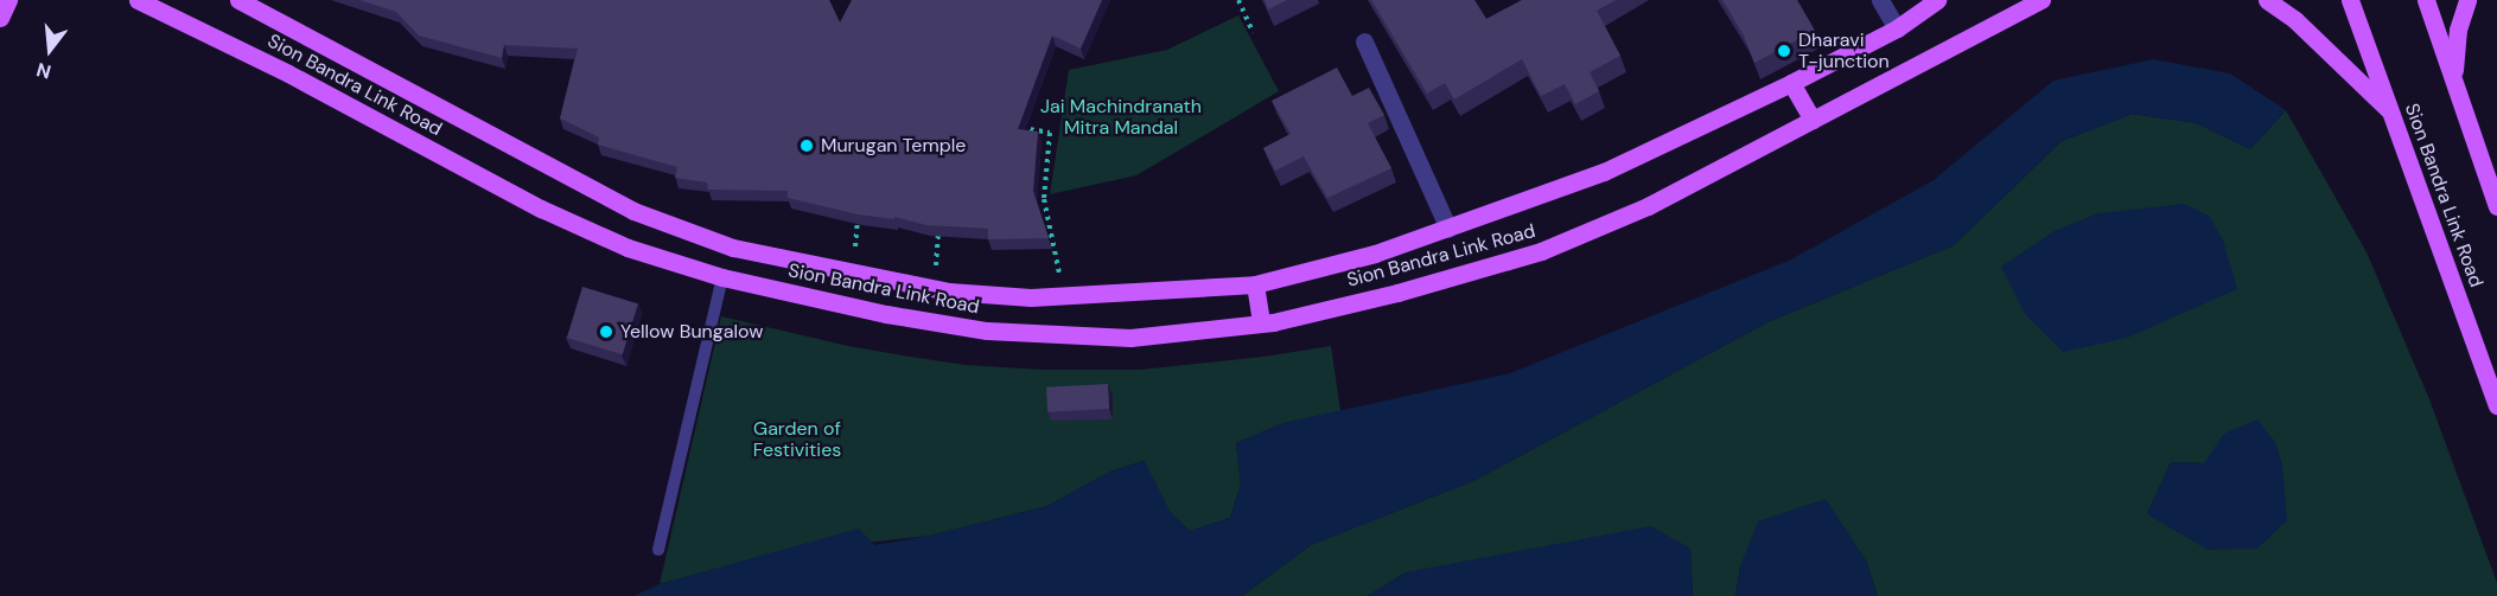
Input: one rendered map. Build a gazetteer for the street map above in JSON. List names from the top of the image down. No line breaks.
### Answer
{"streets":{"main road":["Sion Bandra Link Road"]},"parks":["Jai Machindranath Mitra Mandal","Garden of Festivities"],"places":["Dharavi T-junction","Murugan Temple","Yellow Bungalow"],"north":"bottom"}
